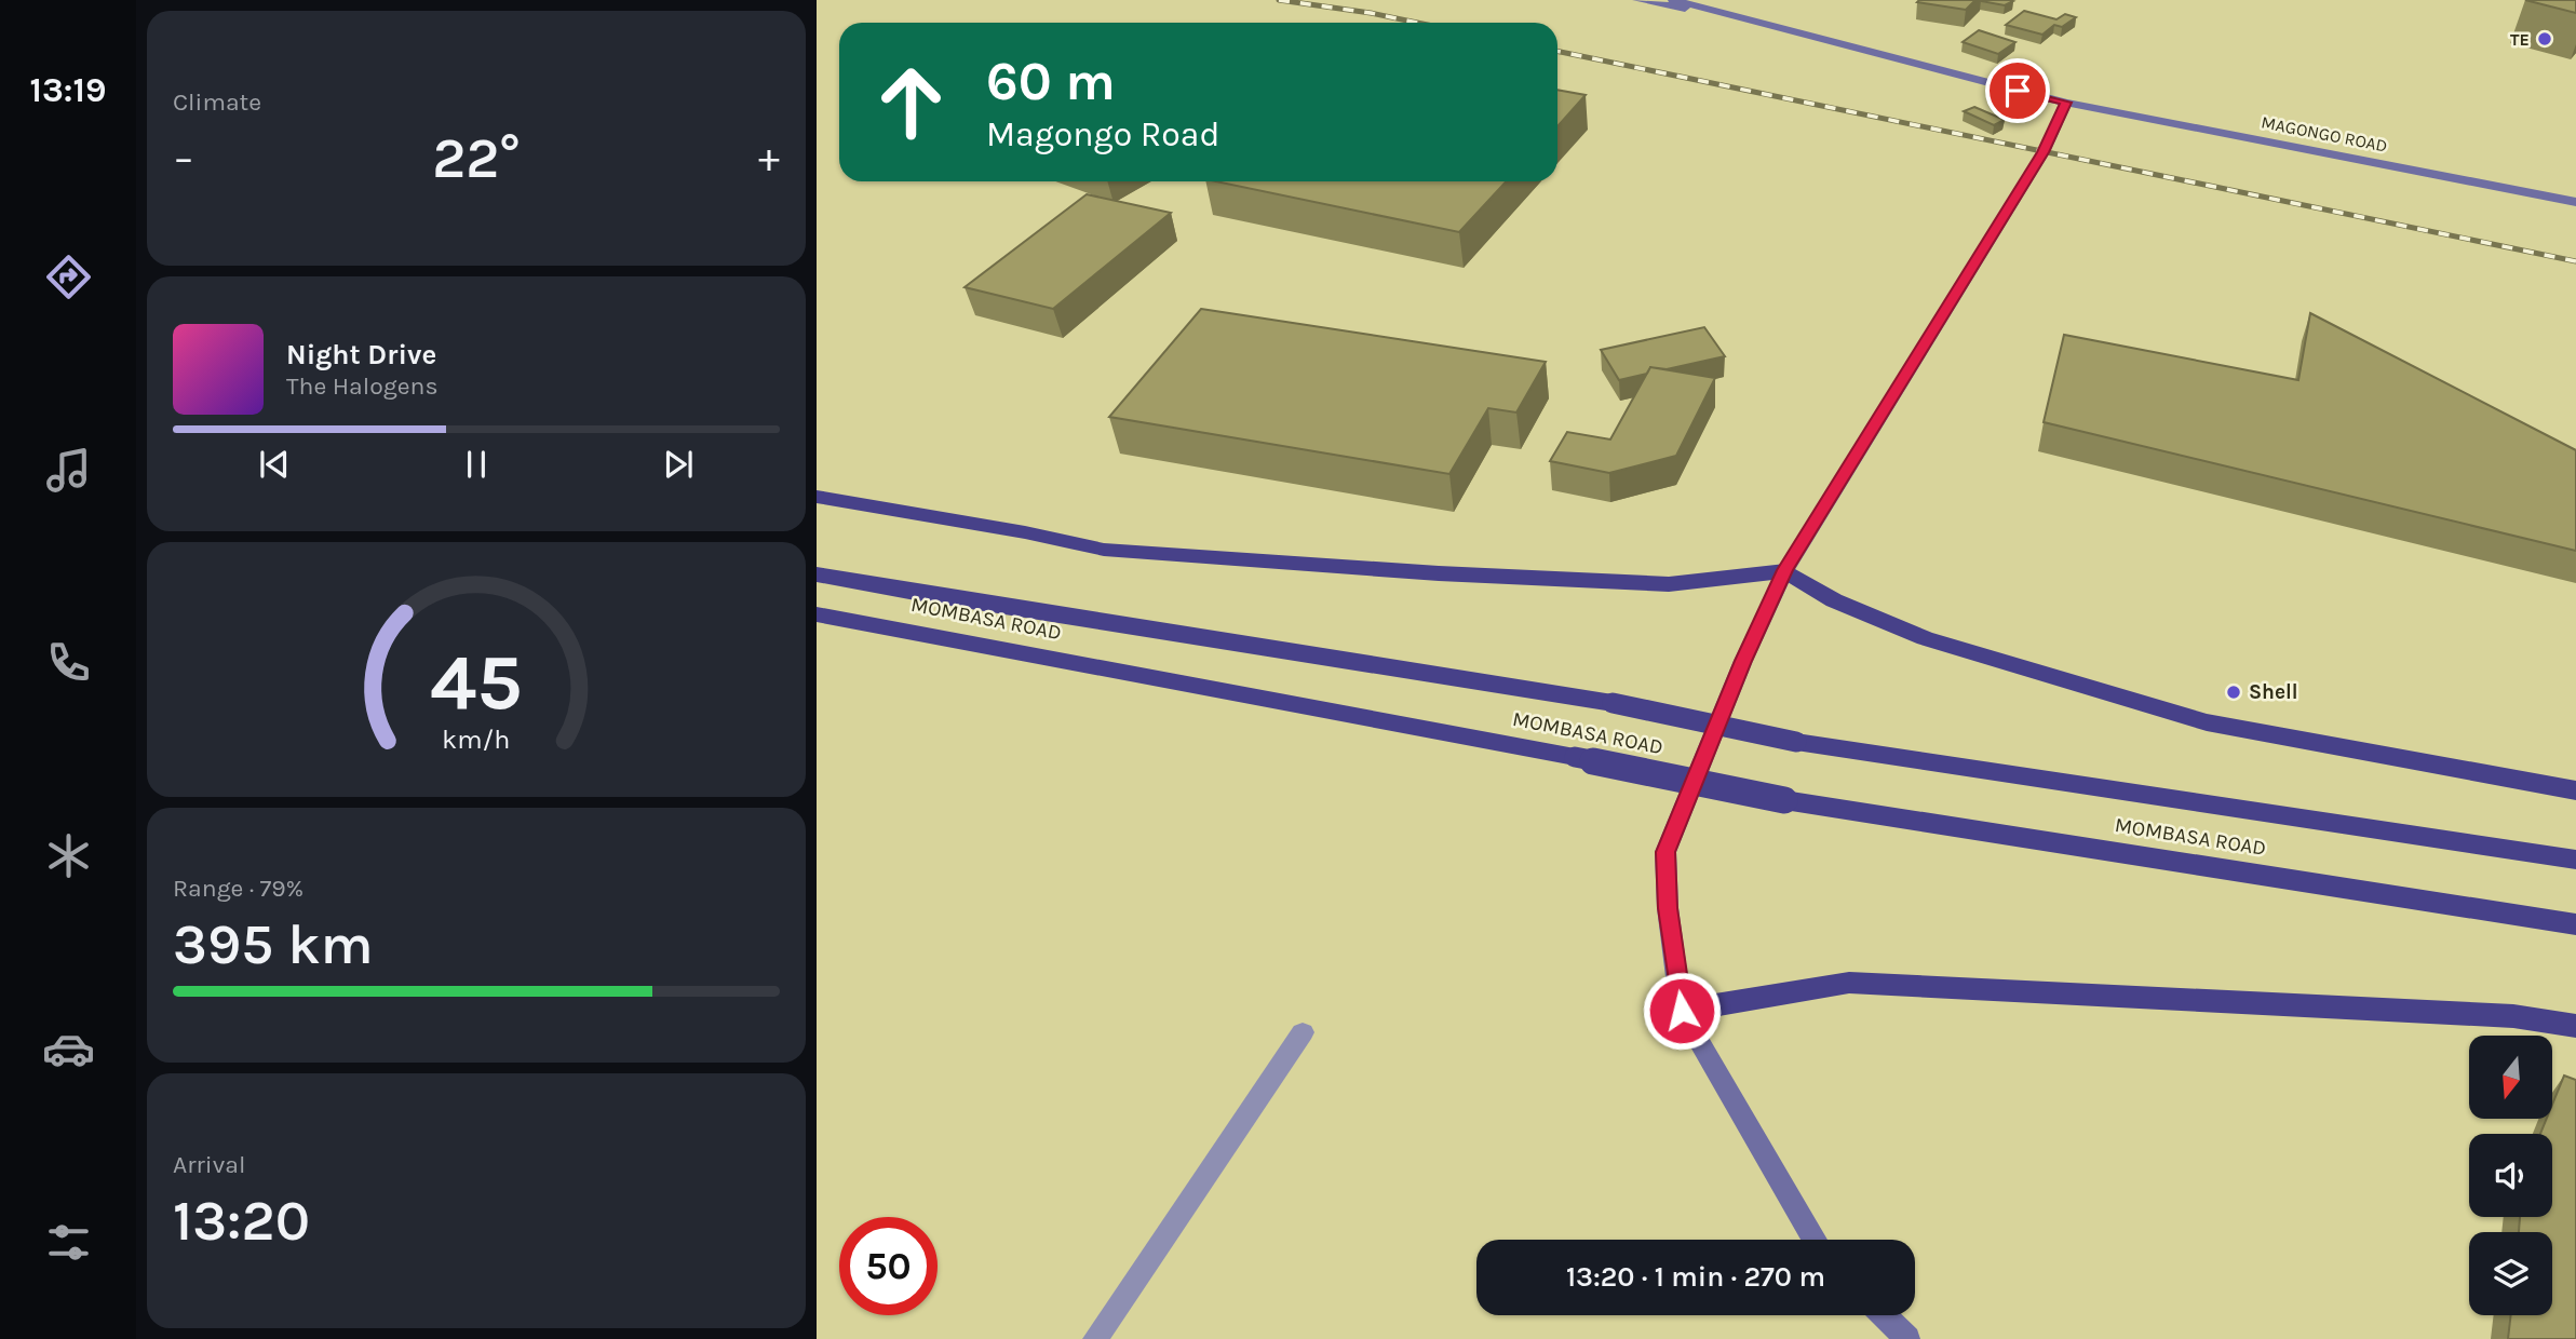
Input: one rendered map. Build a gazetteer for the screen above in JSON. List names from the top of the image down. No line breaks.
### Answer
{"streets":{"highway":["MOMBASA ROAD"],"main road":["MAGONGO ROAD"]},"places":["TE","Shell"],"north":"bottom","page":{"tabs":"13:19","tile":["Climate",["Range · 79%","395 km"],["Arrival","13:20"]],"turn":["60 m","Magongo Road"],"heat":["−","22°","+"],"song":["Night Drive","The Halogens"],"limit":"50","trip":"13:20 · 1 min · 270 m","gauge":["45","km/h"]}}
